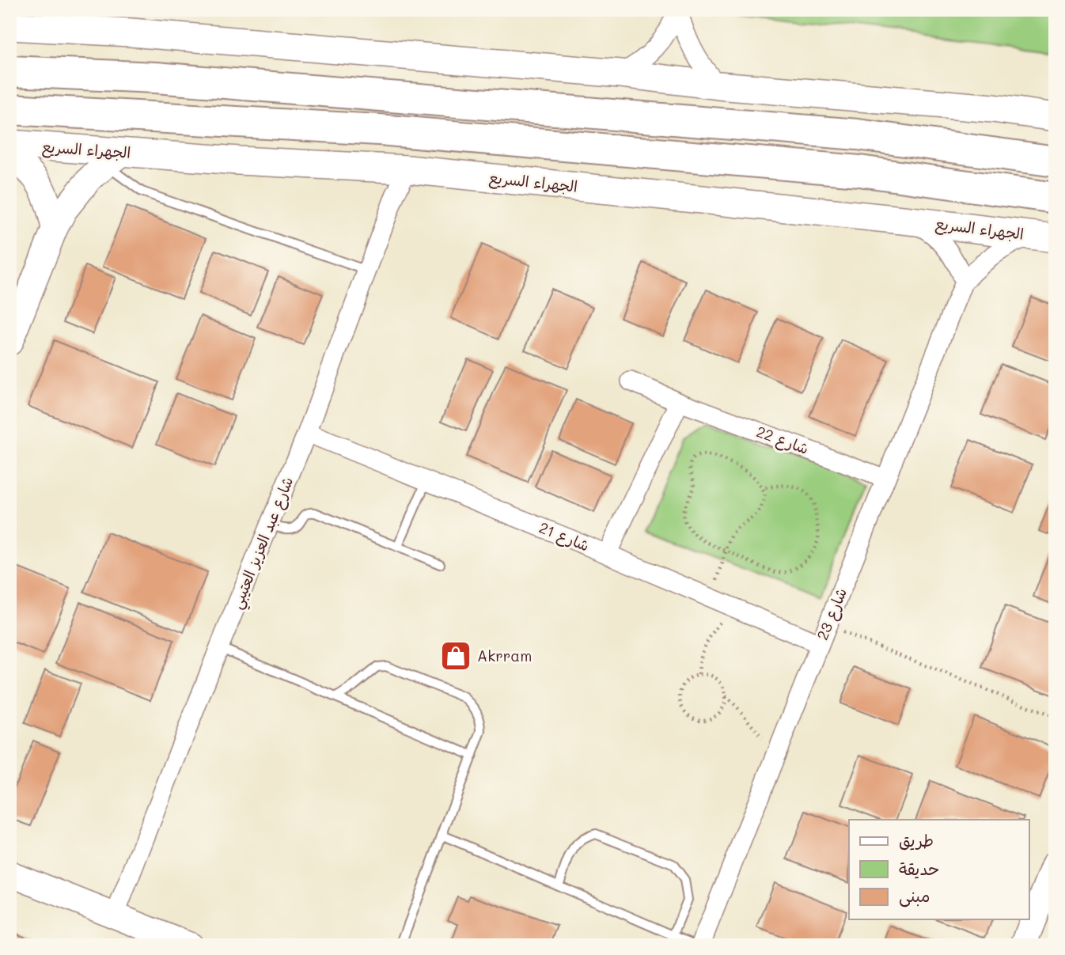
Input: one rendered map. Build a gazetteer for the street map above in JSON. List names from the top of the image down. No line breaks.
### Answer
{"streets":{"main road":["الجهراء السريع"],"street":["شارع 22","شارع 21","شارع عبد العزيز العتيبي","شارع 23"]},"crossings":[["الجهراء السريع","شارع عبد العزيز العتيبي"],["الجهراء السريع","شارع 23"],["شارع 22","شارع 23"],["شارع 21","شارع عبد العزيز العتيبي"],["شارع 21","شارع 23"]],"places":{"shop":["Akrram"]},"legend":["طريق","حديقة","مبنى"]}
